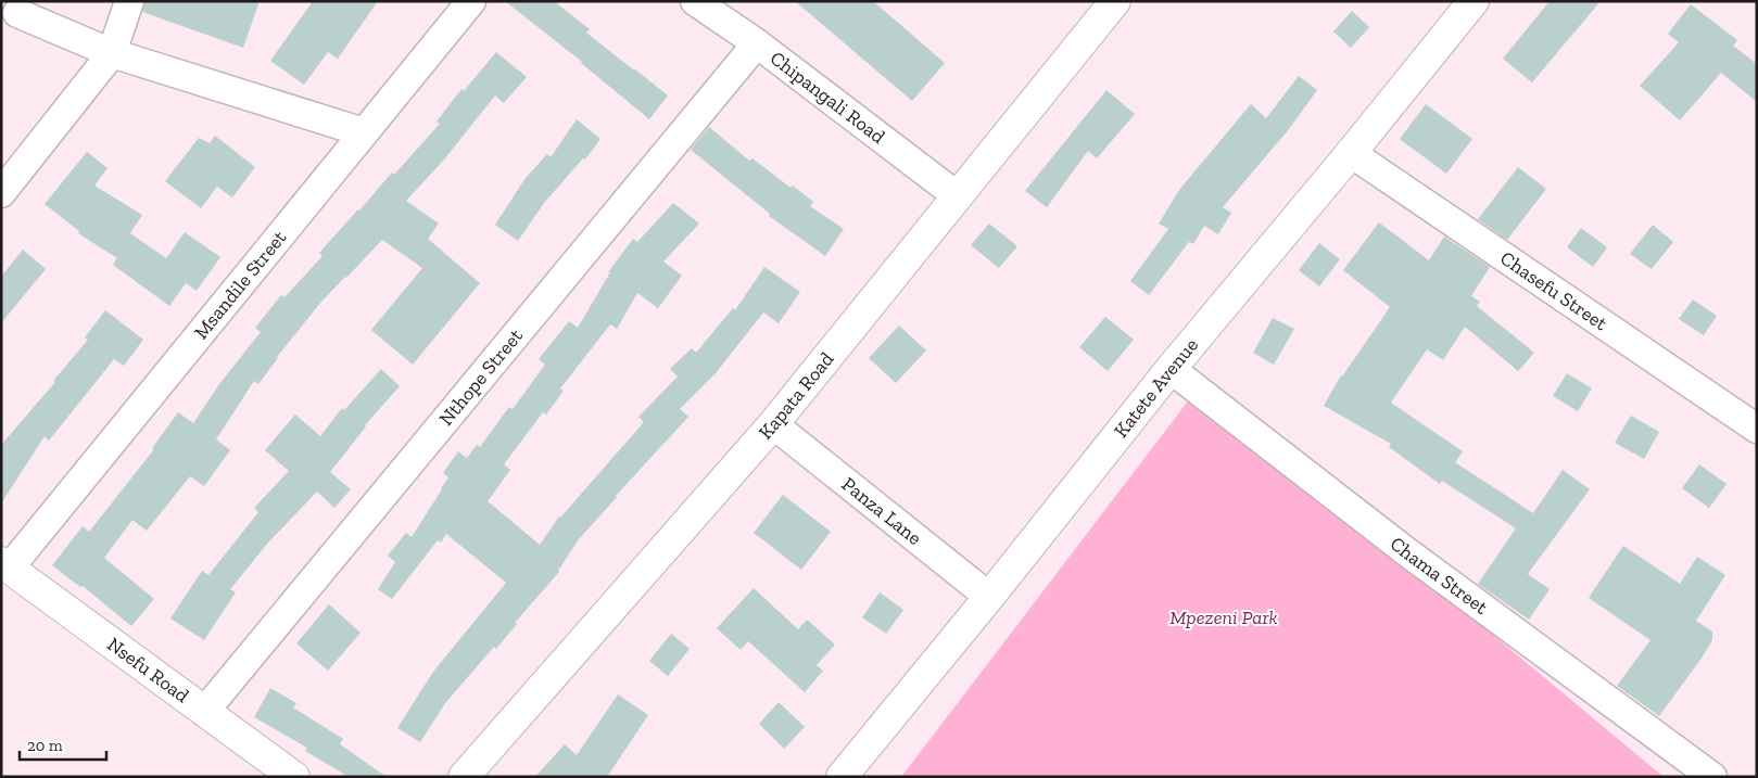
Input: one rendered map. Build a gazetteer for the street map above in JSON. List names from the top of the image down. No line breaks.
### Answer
{"streets":{"street":["Chipangali Road","Msandile Street","Chasefu Street","Nthope Street","Katete Avenue","Kapata Road","Panza Lane","Chama Street","Nsefu Road"]},"crossings":[["Chipangali Road","Nthope Street"],["Chipangali Road","Kapata Road"],["Msandile Street","Nsefu Road"],["Chasefu Street","Katete Avenue"],["Nthope Street","Nsefu Road"],["Katete Avenue","Panza Lane"],["Katete Avenue","Chama Street"],["Kapata Road","Panza Lane"]],"parks":["Mpezeni Park"],"scale_bar":"20 m"}
